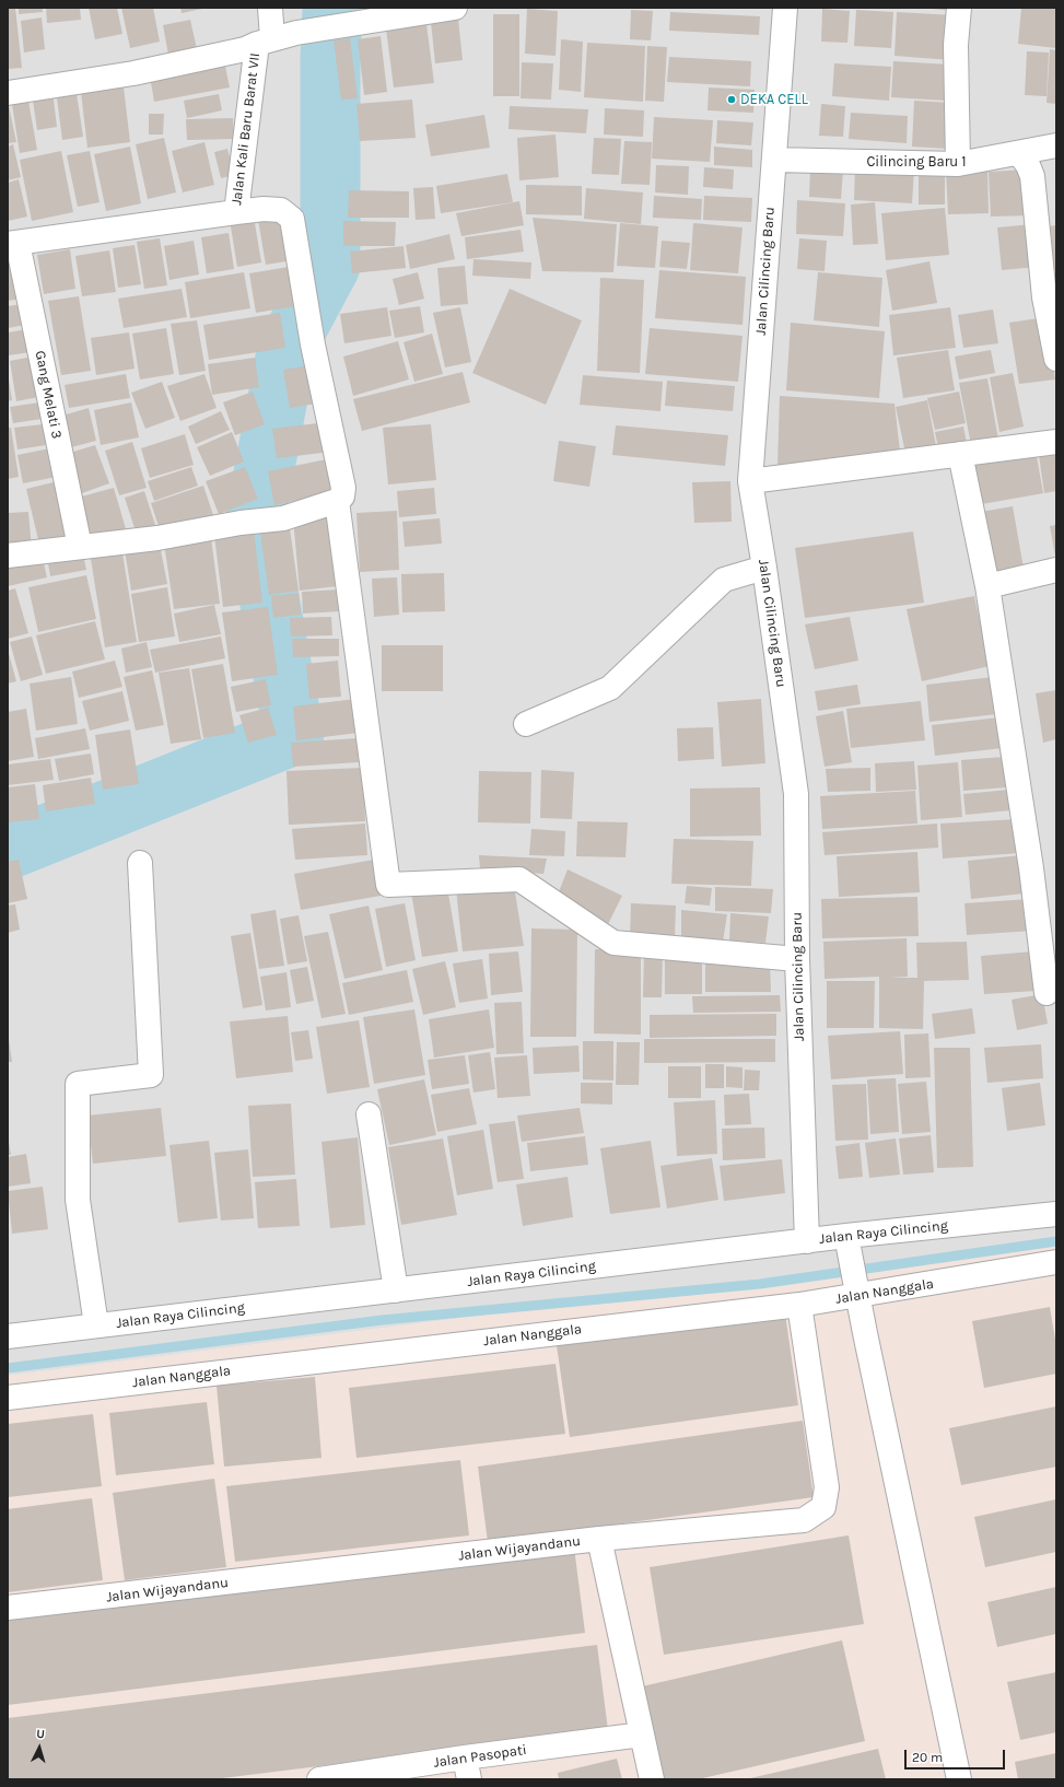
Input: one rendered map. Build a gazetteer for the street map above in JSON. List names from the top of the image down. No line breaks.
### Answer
{"streets":{"street":["Jalan Kali Baru Barat VII","Cilincing Baru 1","Jalan Cilincing Baru","Gang Melati 3","Jalan Raya Cilincing","Jalan Nanggala","Jalan Wijayandanu","Jalan Pasopati"]},"crossings":[["Jalan Kali Baru Barat VII","Gang Melati 3"],["Cilincing Baru 1","Jalan Cilincing Baru"],["Jalan Cilincing Baru","Jalan Raya Cilincing"],["Jalan Nanggala","Jalan Wijayandanu"]],"places":["DEKA CELL"],"scale_bar":"20 m","north":"top"}
